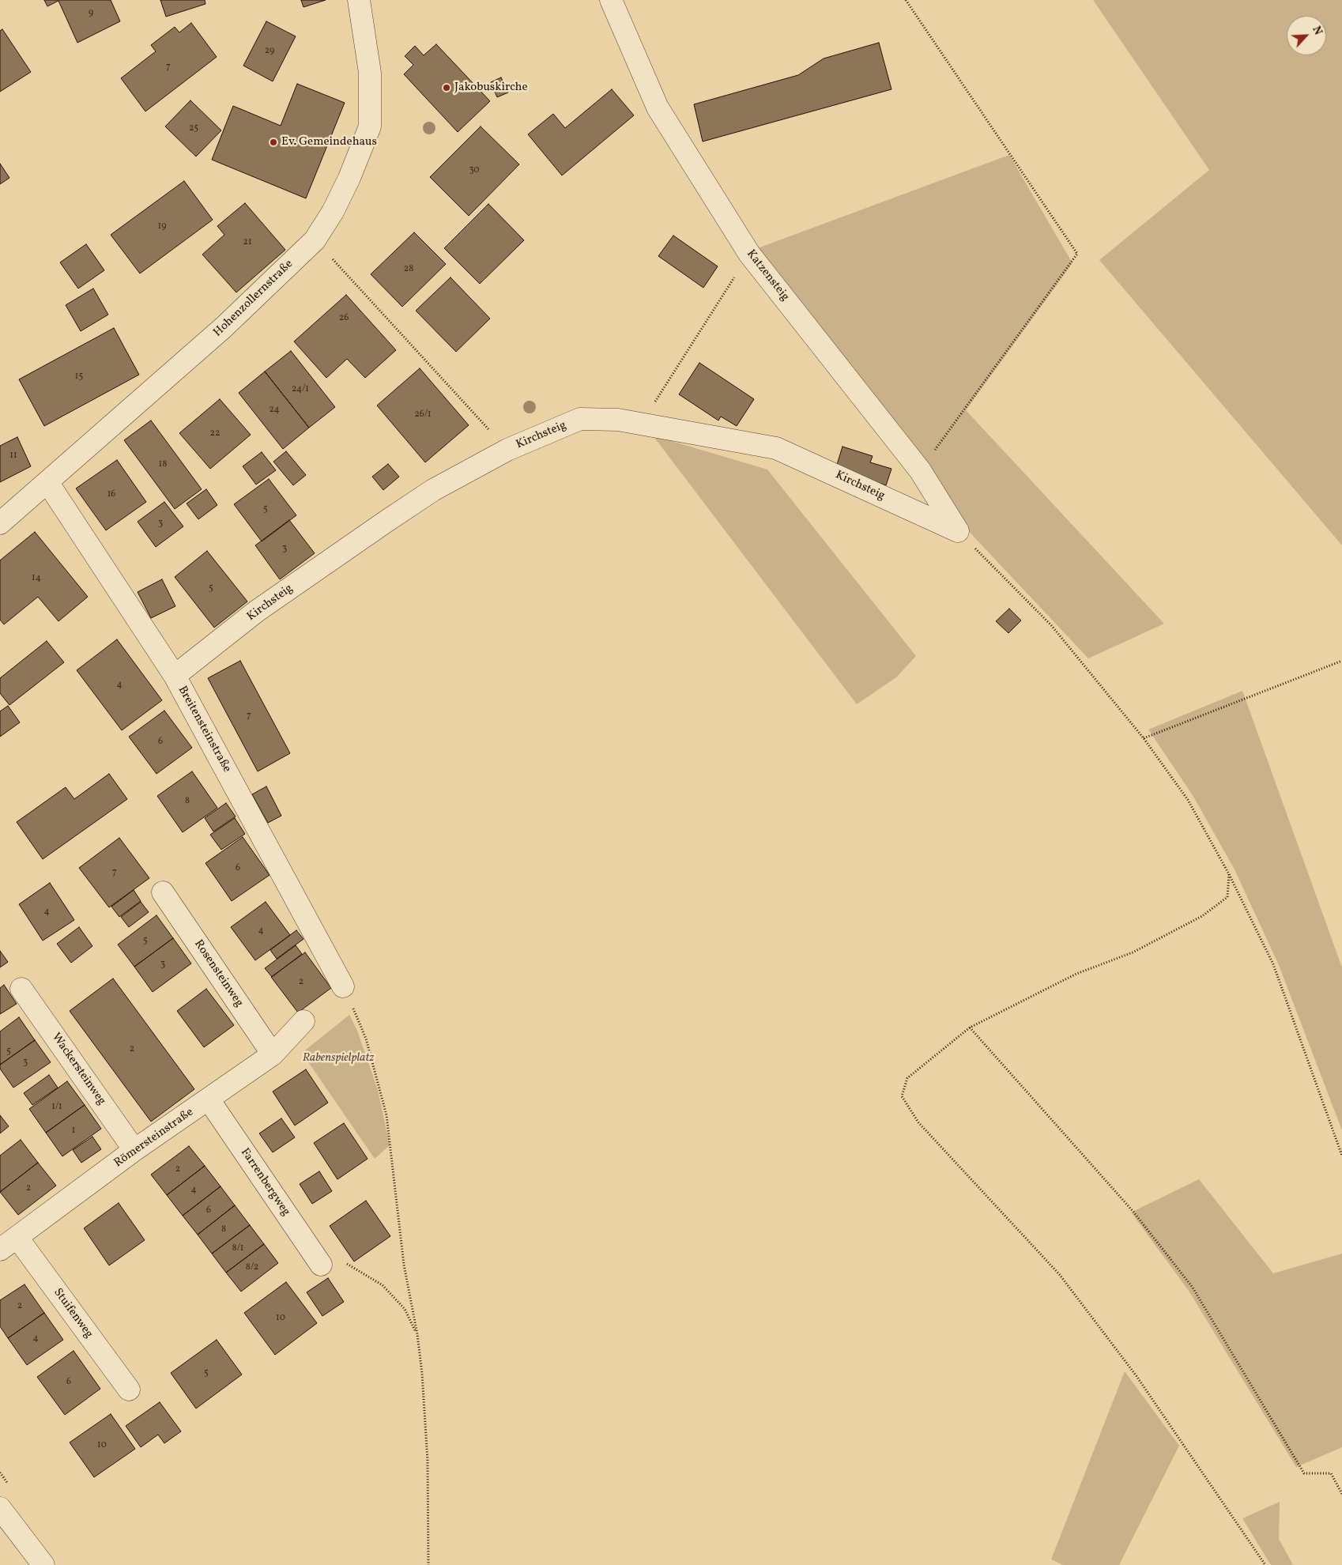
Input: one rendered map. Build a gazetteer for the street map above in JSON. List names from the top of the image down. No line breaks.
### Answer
{"streets":{"street":["Katzensteig","Hohenzollernstraße","Kirchsteig","Breitensteinstraße","Rosensteinweg","Wackersteinweg","Römersteinstraße","Farrenbergweg","Stuifenweg"]},"crossings":[["Katzensteig","Kirchsteig"],["Hohenzollernstraße","Breitensteinstraße"],["Kirchsteig","Breitensteinstraße"],["Rosensteinweg","Römersteinstraße"],["Wackersteinweg","Römersteinstraße"],["Römersteinstraße","Farrenbergweg"],["Römersteinstraße","Stuifenweg"]],"parks":["Rabenspielplatz"],"places":["Jakobuskirche","Ev. Gemeindehaus"],"house_numbers":["9","29","7","25","30","19","21","28","26","15","24/1","24","26/1","22","11","18","16","5","3","3","14","5","4","7","6","8","6","7","4","4","5","3","2","2","5","3","1/1","1","2","2","4","6","8","8/1","8/2","2","10","4","5","6","10"],"north":"top right"}
